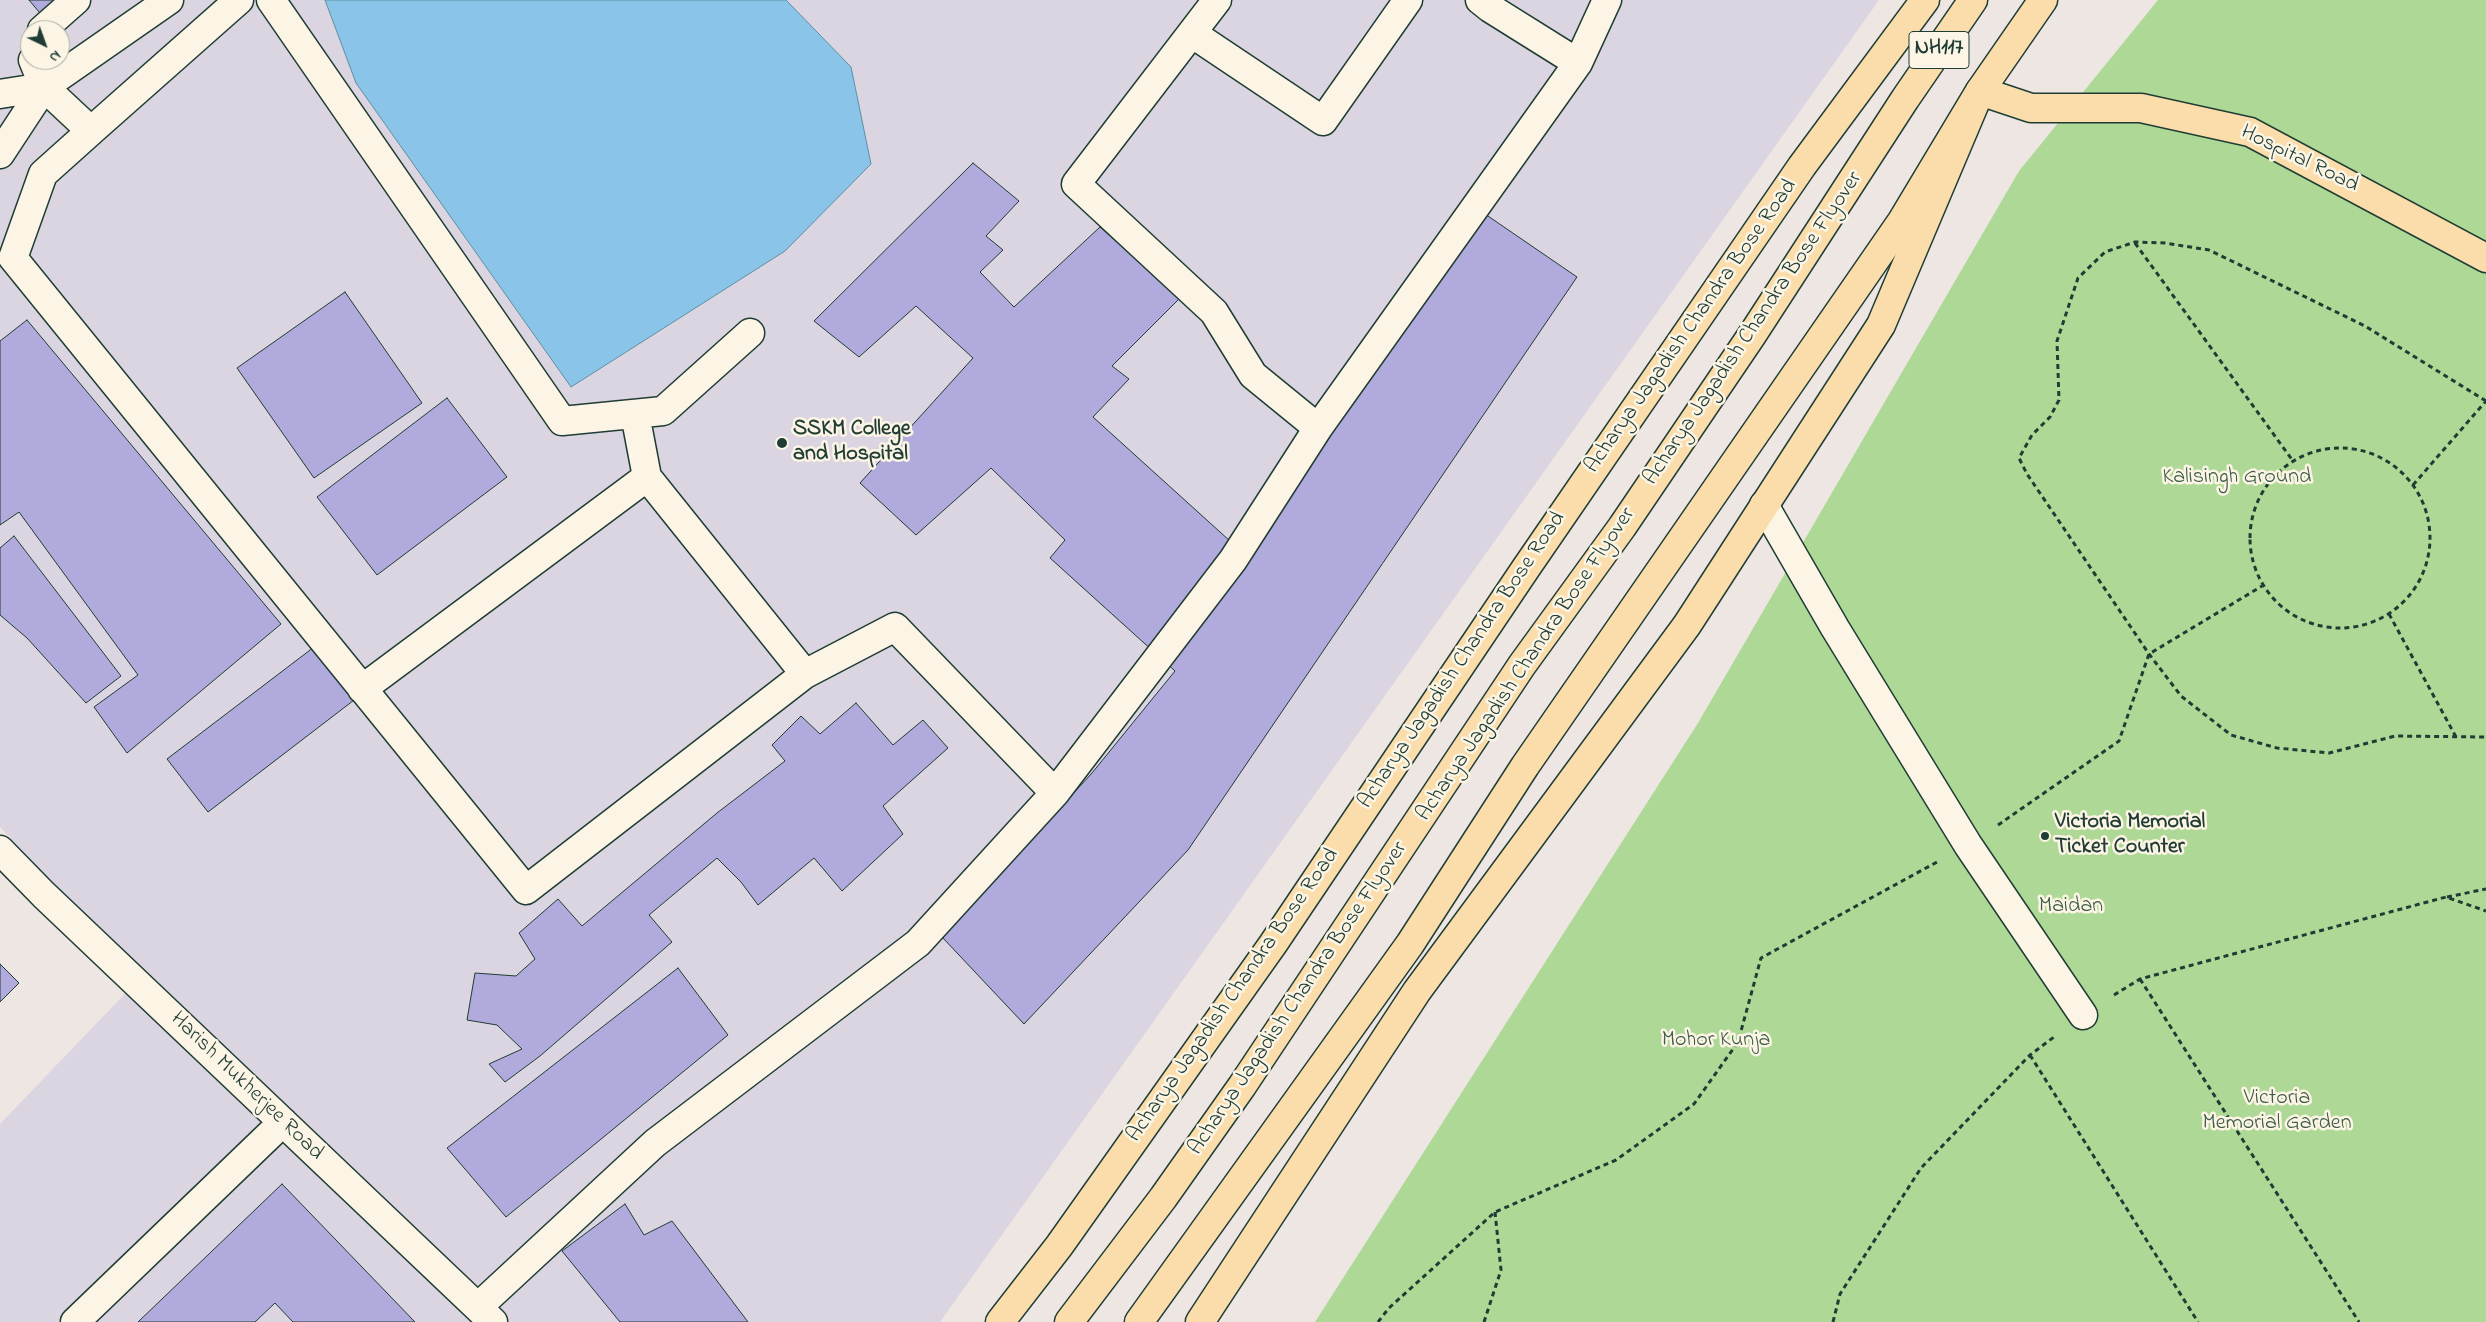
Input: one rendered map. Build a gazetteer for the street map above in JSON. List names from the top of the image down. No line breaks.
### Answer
{"streets":{"main road":["NH117","Hospital Road","Acharya Jagadish Chandra Bose Road","Acharya Jagadish Chandra Bose Flyover"],"street":["Harish Mukherjee Road"]},"parks":["Kalisingh Ground","Maidan","Mohor Kunja","Victoria Memorial Garden"],"places":["SSKM College and Hospital","Victoria Memorial Ticket Counter"],"north":"bottom right"}
